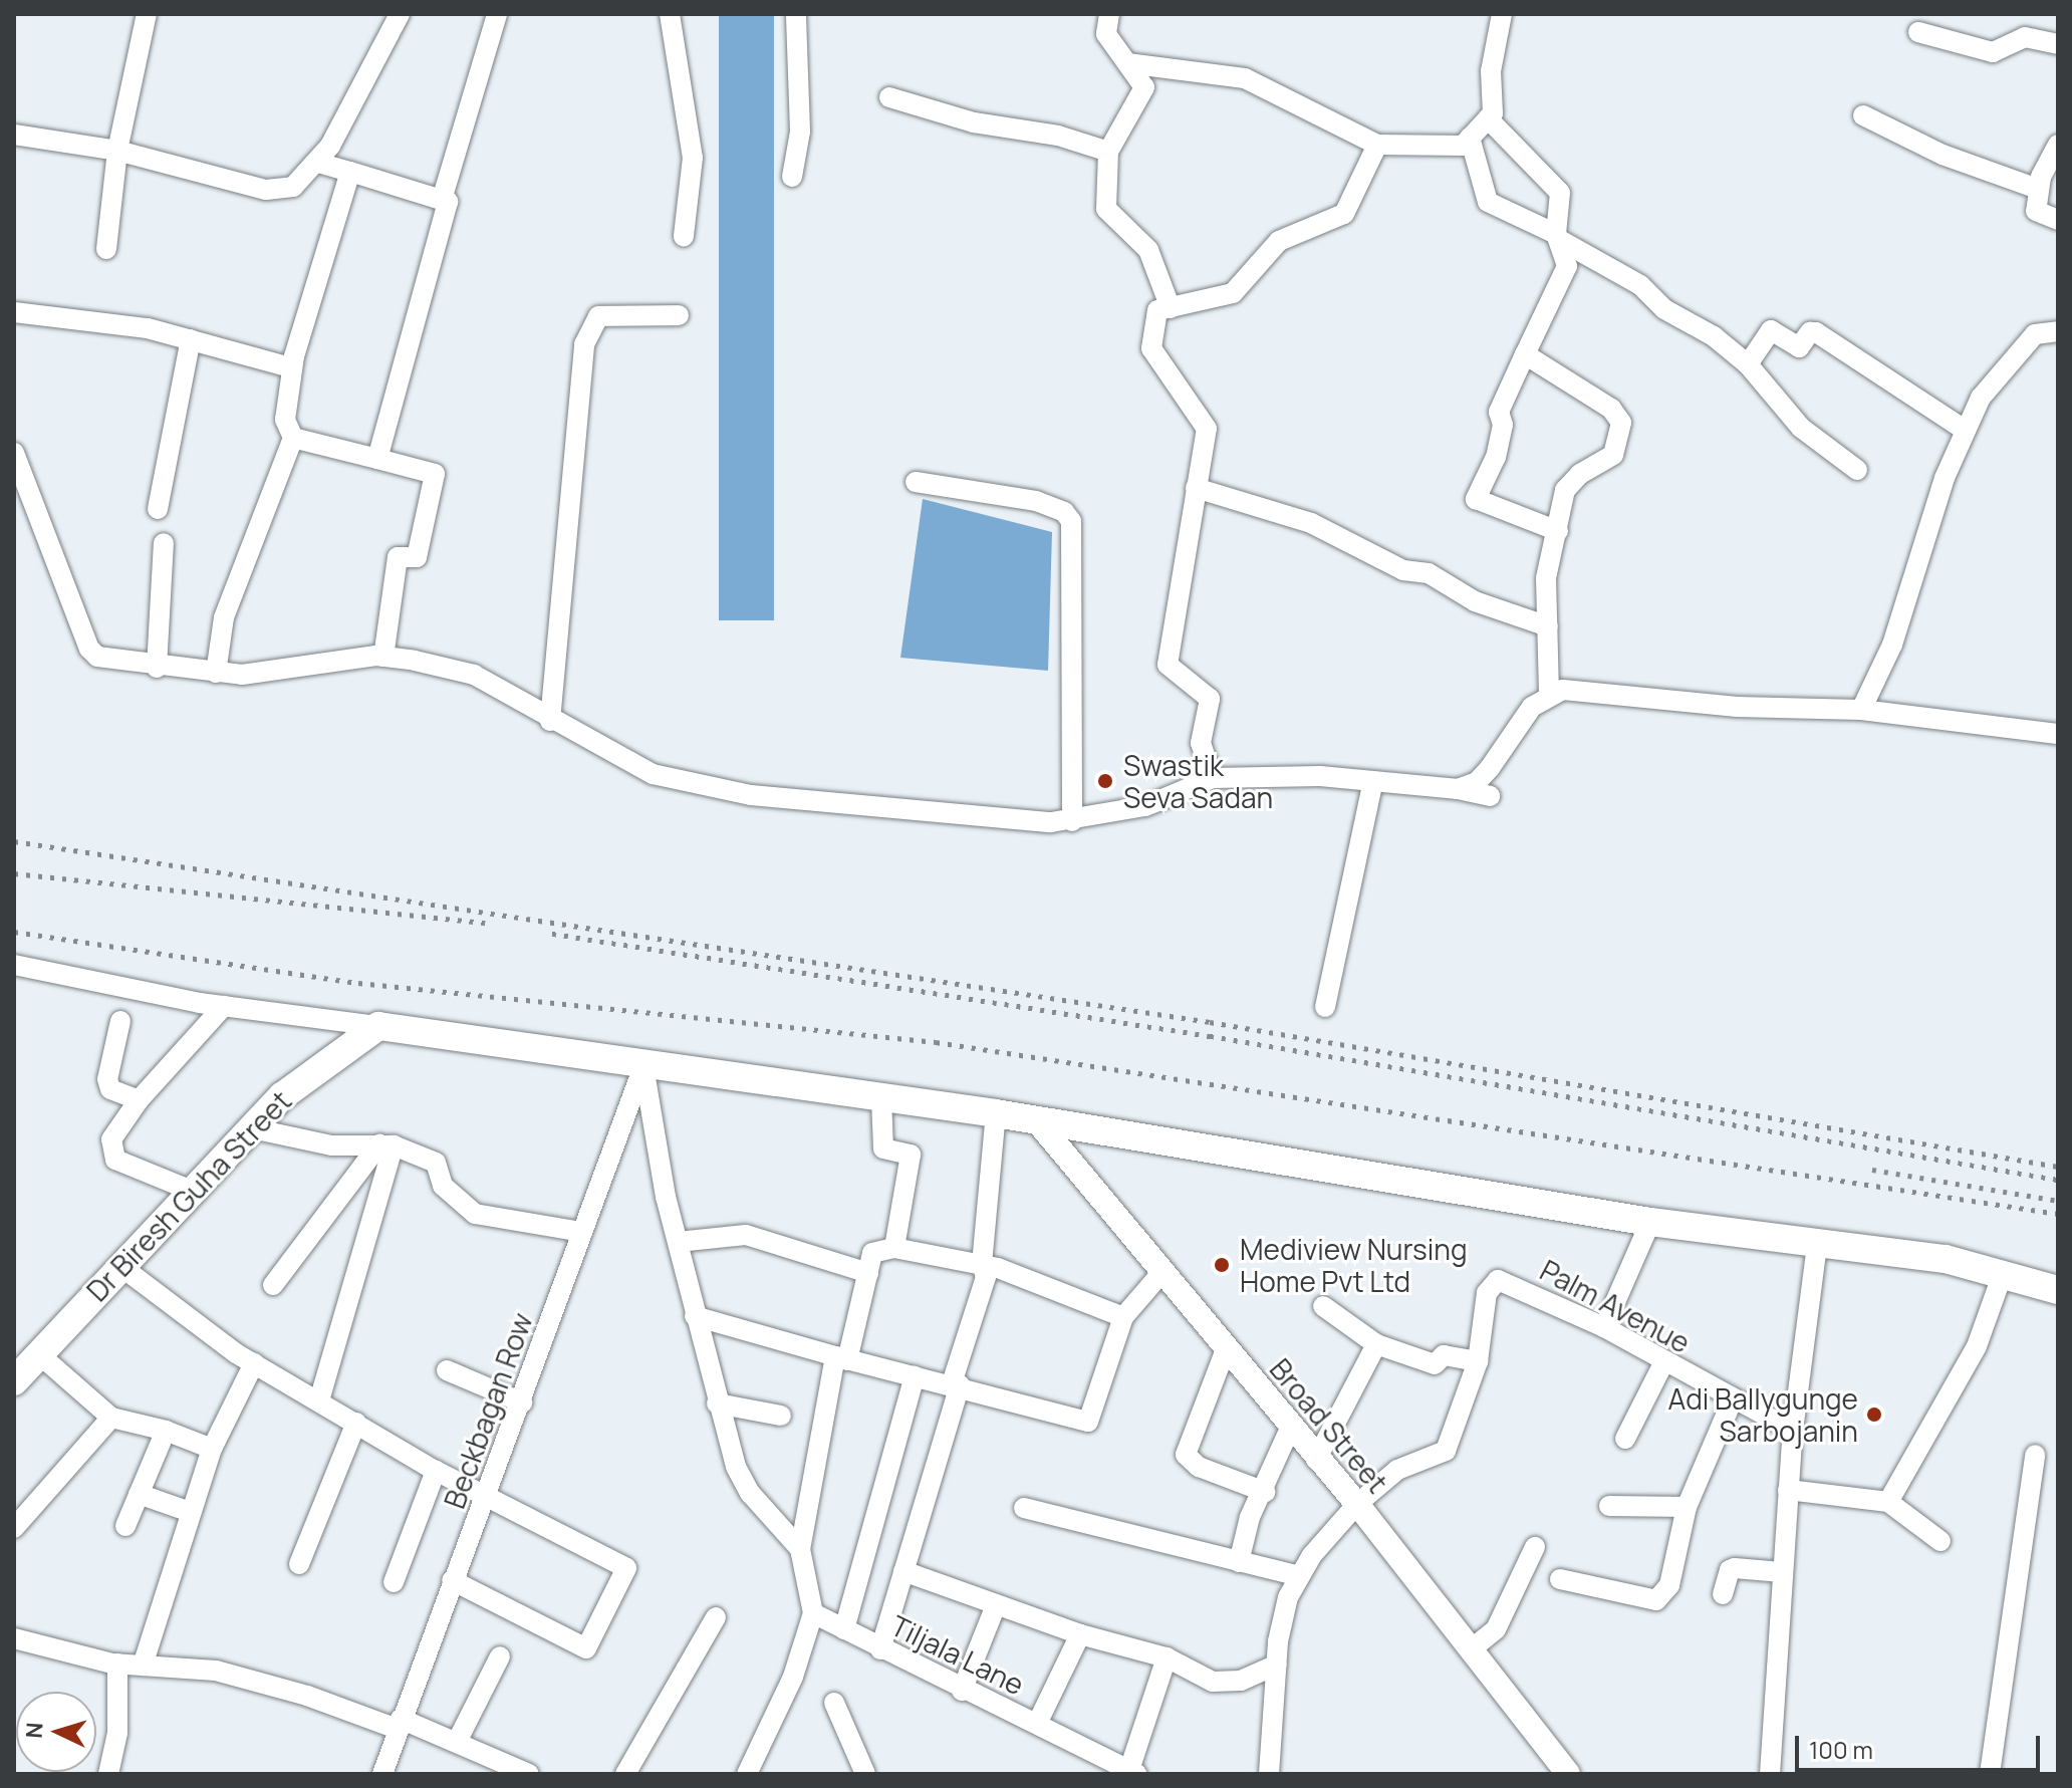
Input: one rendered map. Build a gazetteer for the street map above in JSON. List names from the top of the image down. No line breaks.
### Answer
{"streets":{"main road":["Dr Biresh Guha Street"],"street":["Palm Avenue","Beckbagan Row","Broad Street","Tiljala Lane"]},"crossings":[["Palm Avenue","Broad Street"]],"places":["Swastik Seva Sadan","Mediview Nursing Home Pvt Ltd","Adi Ballygunge Sarbojanin"],"scale_bar":"100 m","north":"left"}
